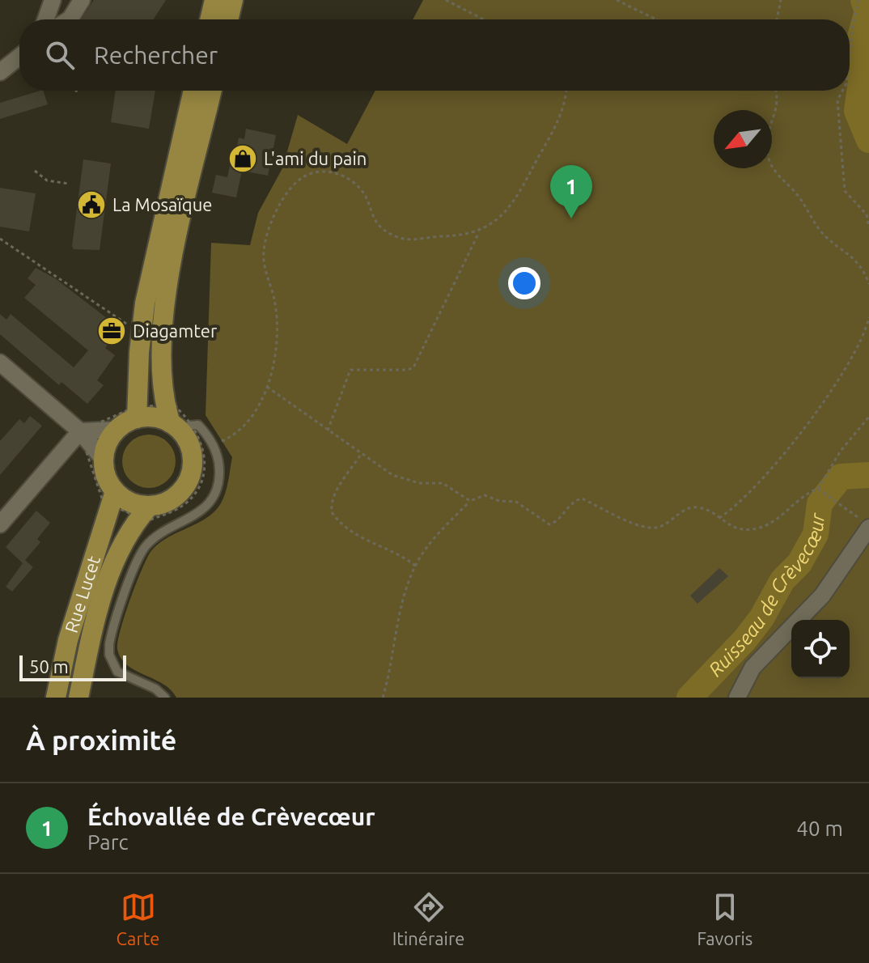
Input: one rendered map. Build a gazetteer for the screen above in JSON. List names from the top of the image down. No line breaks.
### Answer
{"streets":{"main road":["Rue Lucet"]},"water":["Ruisseau de Crèvecœur"],"places":{"shop":["L'ami du pain"],"public building":["La Mosaïque"],"office":["Diagamter"]},"scale_bar":"50 m","north":"bottom left","page":{"search":"Rechercher","pins":"1","scale":"50 m","heading":"À proximité","list":[{"mark":"1","name":"Échovallée de Crèvecœur","note":"Parc","value":"40 m"}],"nav":["Carte","Itinéraire","Favoris"]}}
